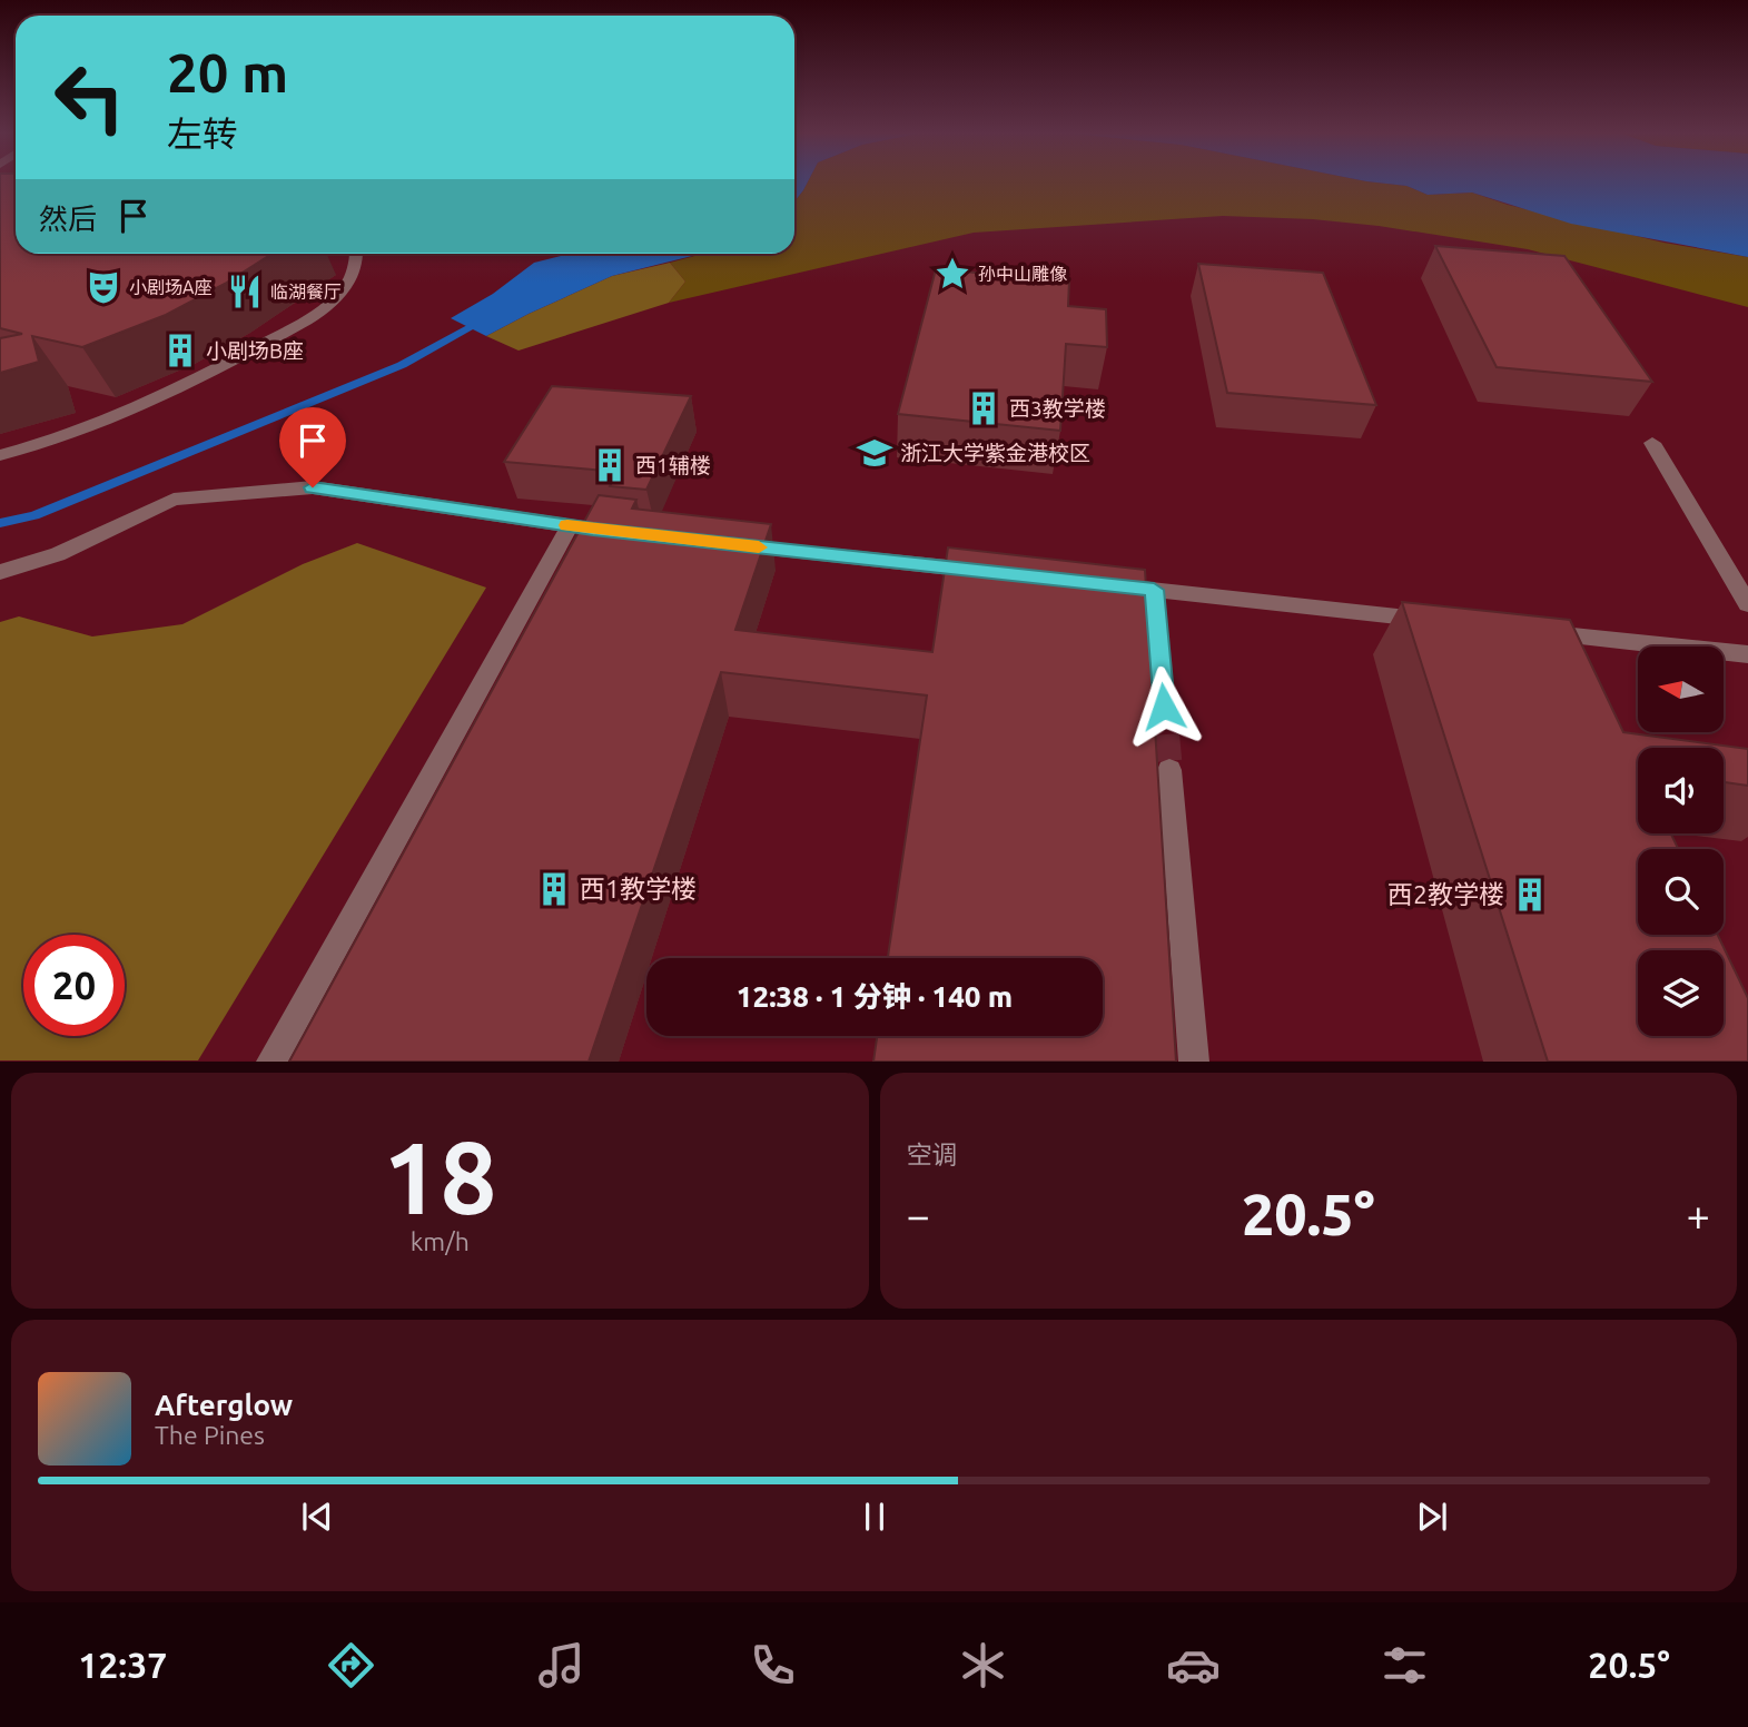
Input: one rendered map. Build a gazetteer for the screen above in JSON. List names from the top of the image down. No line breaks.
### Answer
{"places":{"place":["孙中山雕像"],"theatre":["小剧场A座"],"restaurant":["临湖餐厅"],"building":["小剧场B座","西3教学楼","西1辅楼","西1教学楼","西2教学楼"],"school or university":["浙江大学紫金港校区"]},"north":"left","page":{"turn":["20 m","左转"],"then":"然后","limit":"20","trip":"12:38 · 1 分钟 · 140 m","tile":[["18","km/h"],"空调"],"heat":["−","20.5°","+"],"song":["Afterglow","The Pines"],"tabs":["12:37","20.5°"]}}
